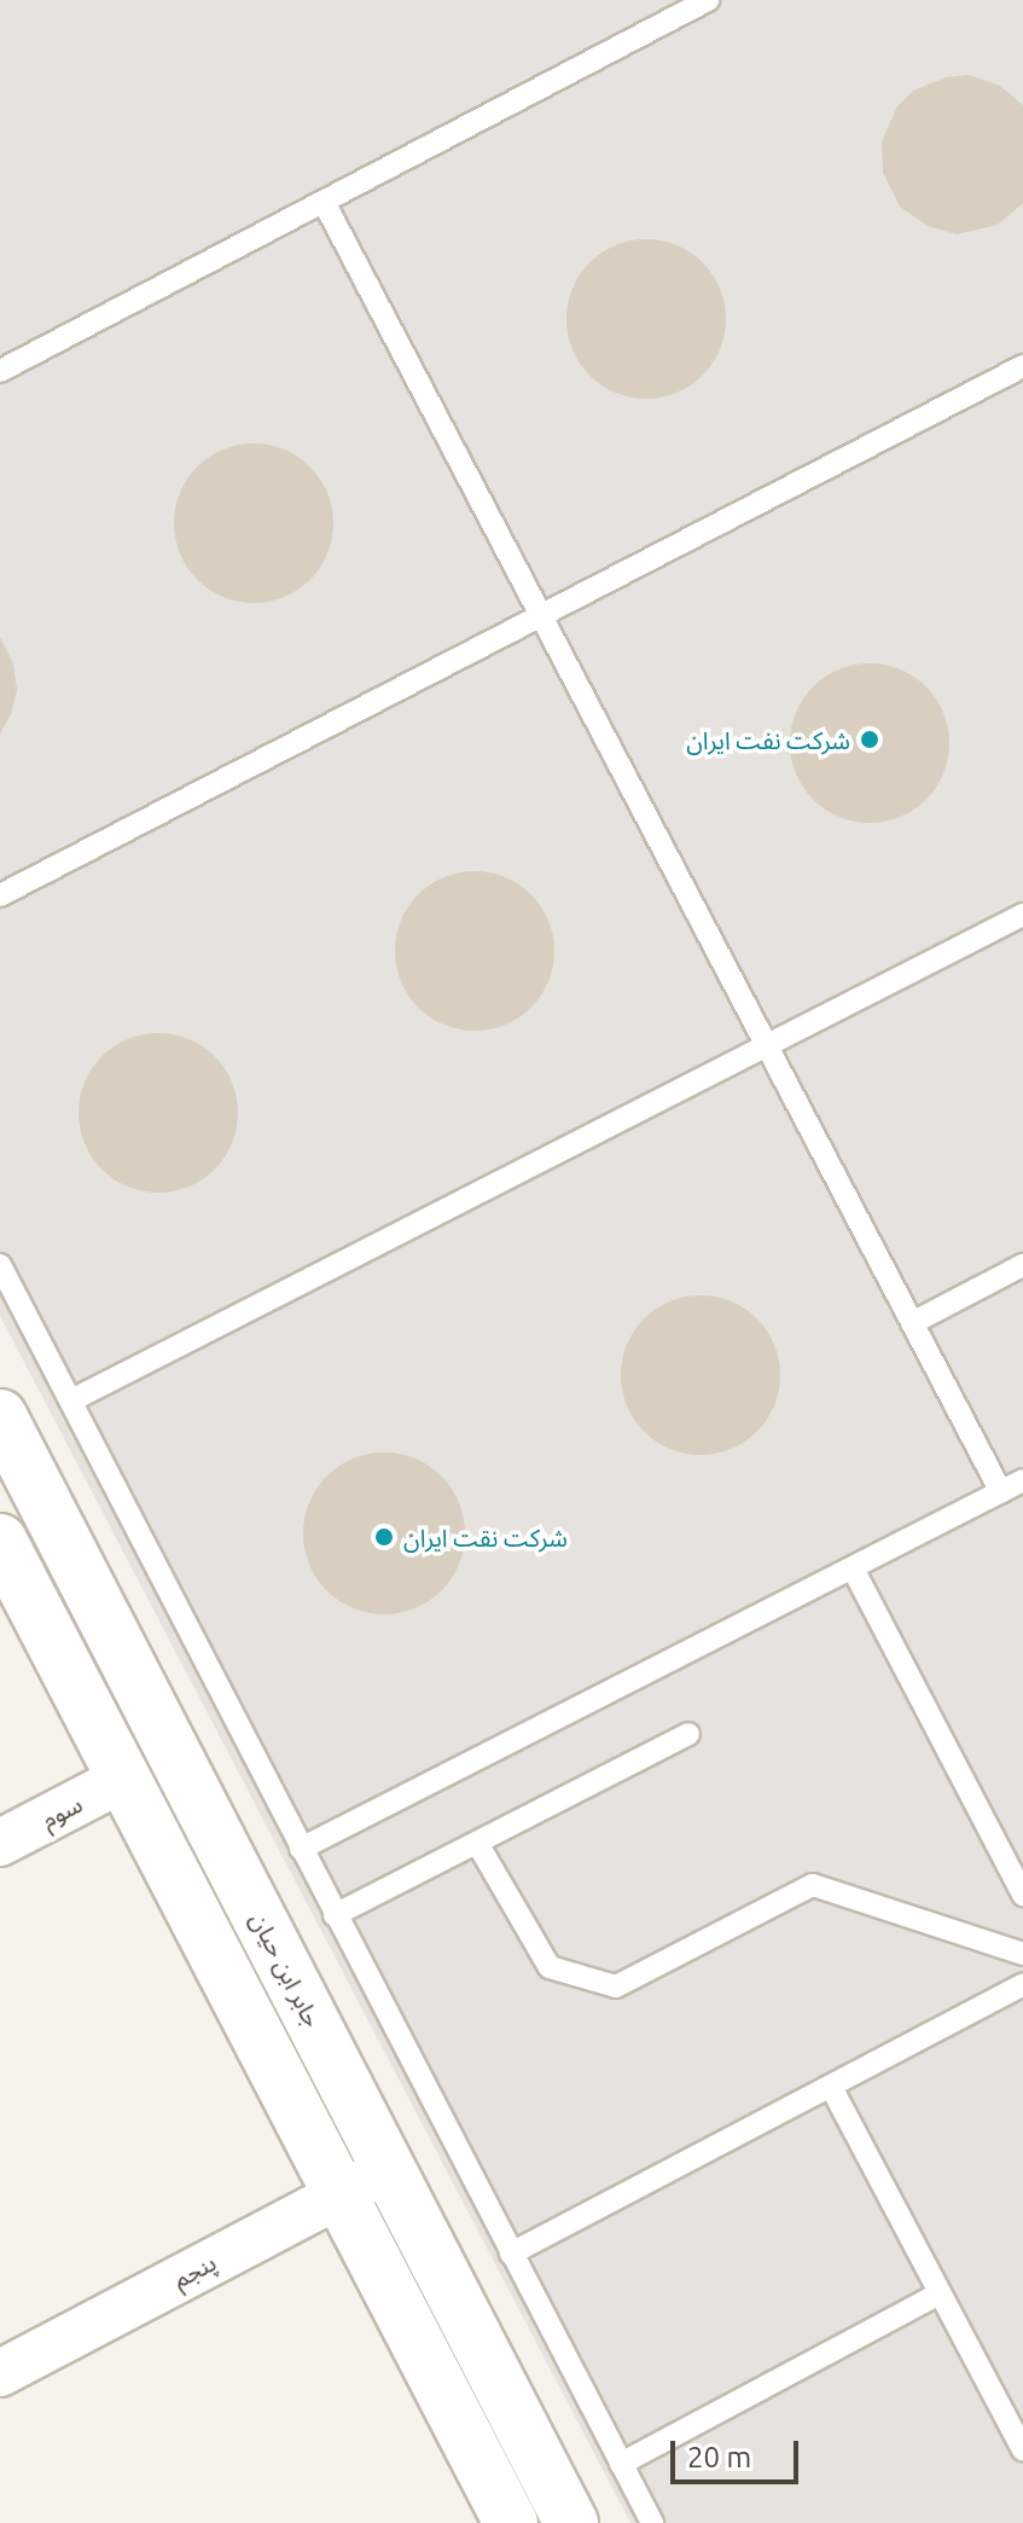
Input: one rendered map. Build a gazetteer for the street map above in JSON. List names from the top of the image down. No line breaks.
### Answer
{"streets":{"street":["سوم","جابر ابن حیان","پنجم"]},"crossings":[["جابر ابن حیان","پنجم"]],"places":["شرکت نفت ایران","شرکت نقت ایران"],"scale_bar":"20 m"}
